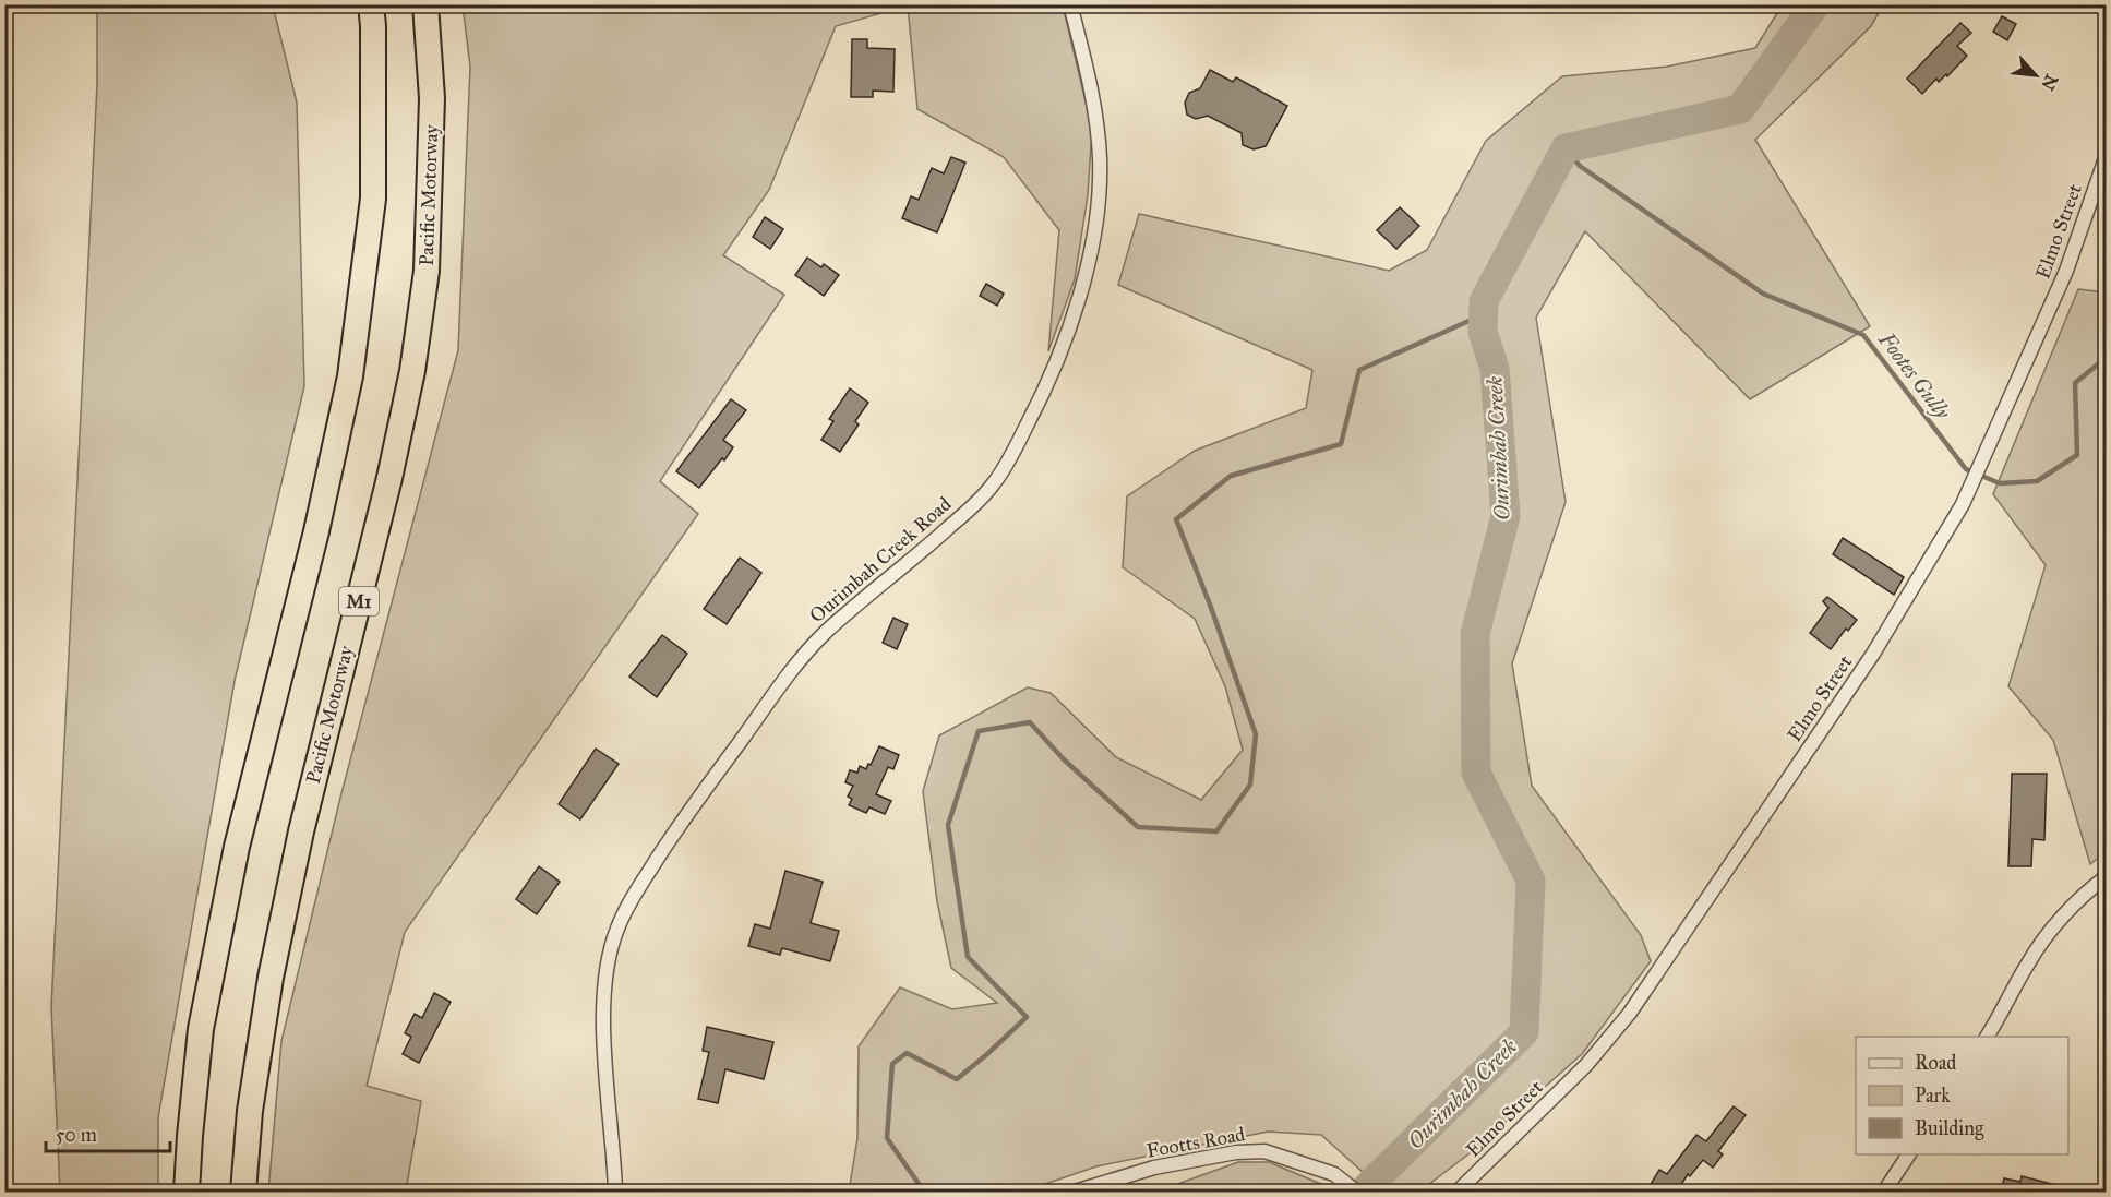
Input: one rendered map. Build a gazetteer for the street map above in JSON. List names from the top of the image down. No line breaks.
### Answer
{"streets":{"highway":["Pacific Motorway","M1"],"street":["Elmo Street","Ourimbah Creek Road","Footts Road"]},"water":["Footes Gully","Ourimbah Creek"],"legend":["Road","Park","Building"],"scale_bar":"50 m","north":"bottom right"}
